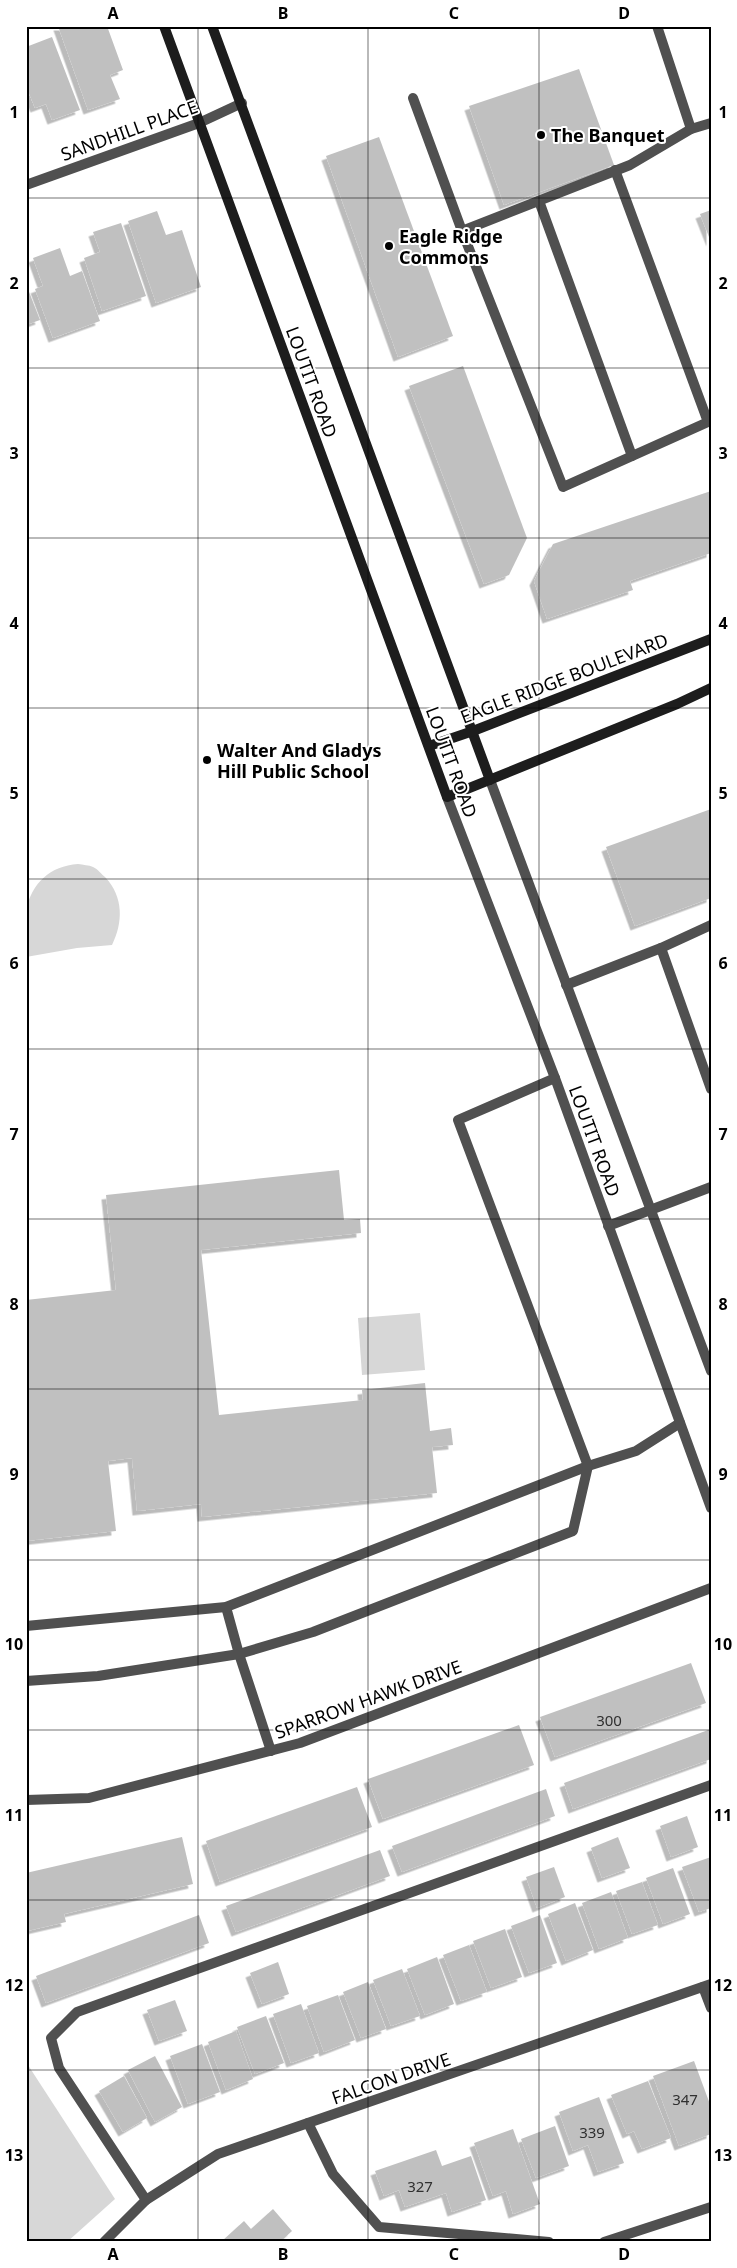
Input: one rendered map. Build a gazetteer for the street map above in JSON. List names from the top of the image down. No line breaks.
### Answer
{"streets":{"street":["SANDHILL PLACE","LOUTIT ROAD","EAGLE RIDGE BOULEVARD","SPARROW HAWK DRIVE","FALCON DRIVE"]},"crossings":[["SANDHILL PLACE","LOUTIT ROAD"],["LOUTIT ROAD","EAGLE RIDGE BOULEVARD"]],"places":["The Banquet","Eagle Ridge Commons","Walter And Gladys Hill Public School"],"house_numbers":["300","347","339","327"],"grid":{"columns":["A","B","C","D"],"rows":["1","2","3","4","5","6","7","8","9","10","11","12","13"]}}
